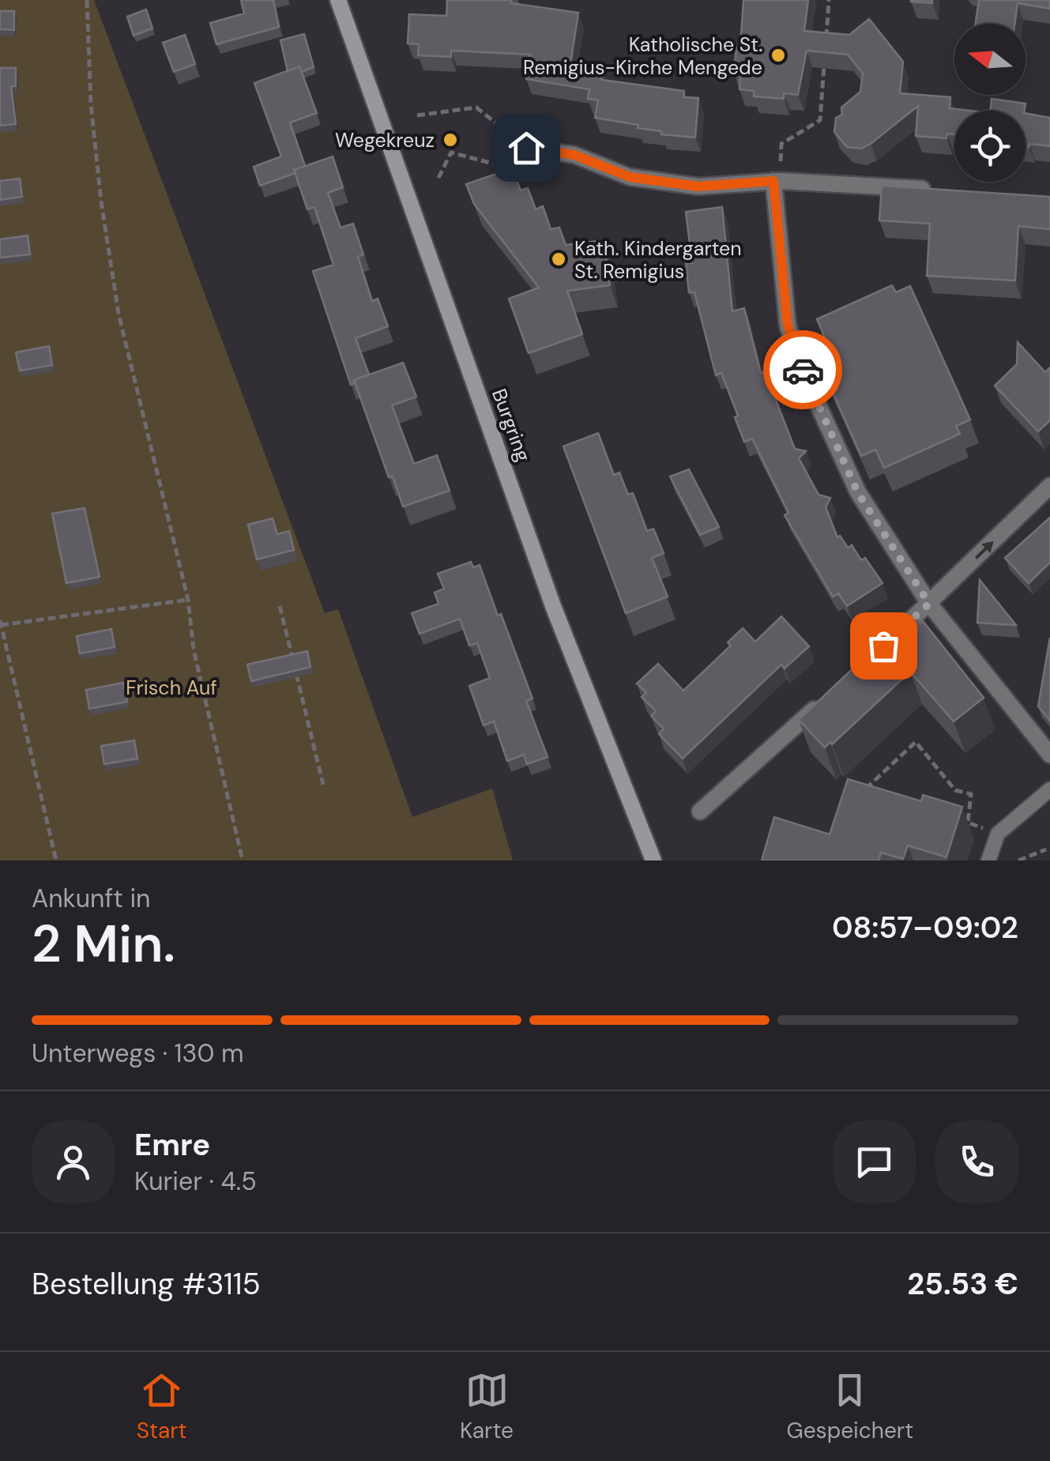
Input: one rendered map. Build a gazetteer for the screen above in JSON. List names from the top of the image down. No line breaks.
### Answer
{"streets":{"main road":["Burgring"]},"parks":["Frisch Auf"],"places":["Katholische St. Remigius-Kirche Mengede","Wegekreuz","Kath. Kindergarten St. Remigius"],"north":"left","page":{"heading":["2 Min.","Ankunft in","08:57–09:02"],"panel":["Emre","Kurier · 4.5","Bestellung #3115","25.53 €"],"bar":"Unterwegs · 130 m","tabs":["Start","Karte","Gespeichert"]}}
